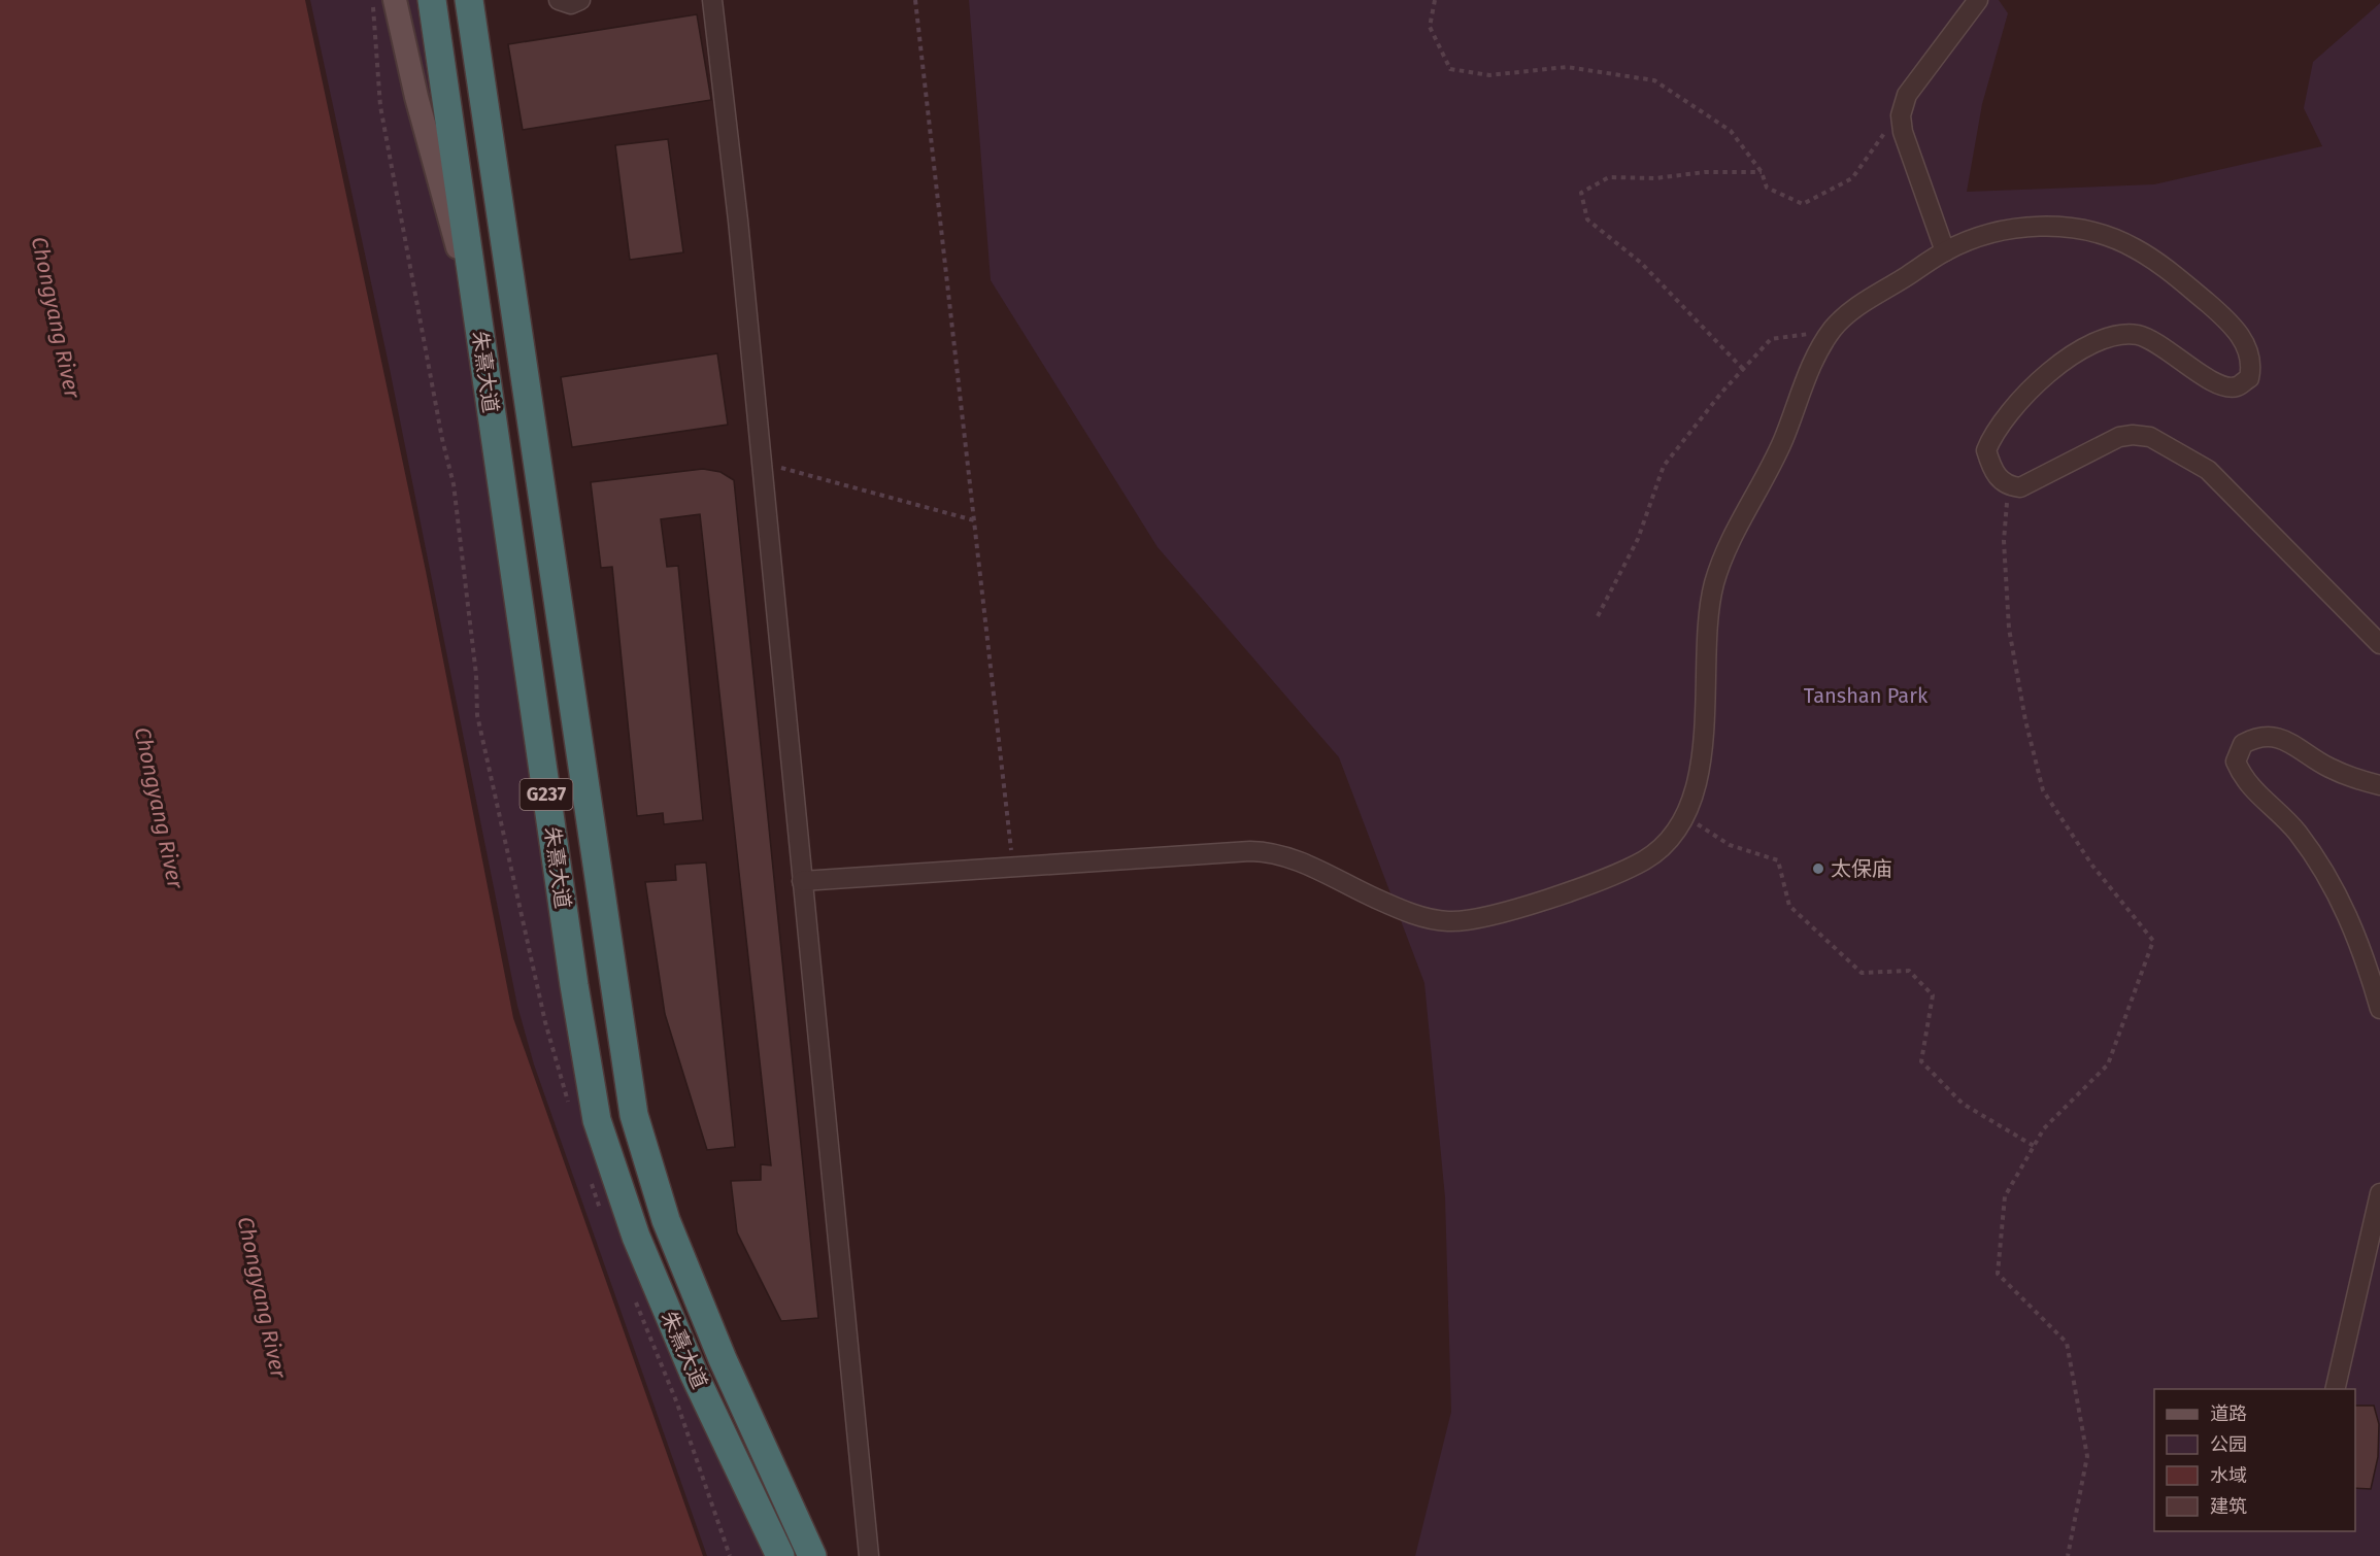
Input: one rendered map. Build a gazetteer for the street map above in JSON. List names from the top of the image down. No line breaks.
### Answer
{"streets":{"highway":["朱熹大道","G237"]},"water":["Chongyang River"],"parks":["Tanshan Park"],"places":["太保庙"],"legend":["道路","公园","水域","建筑"]}
